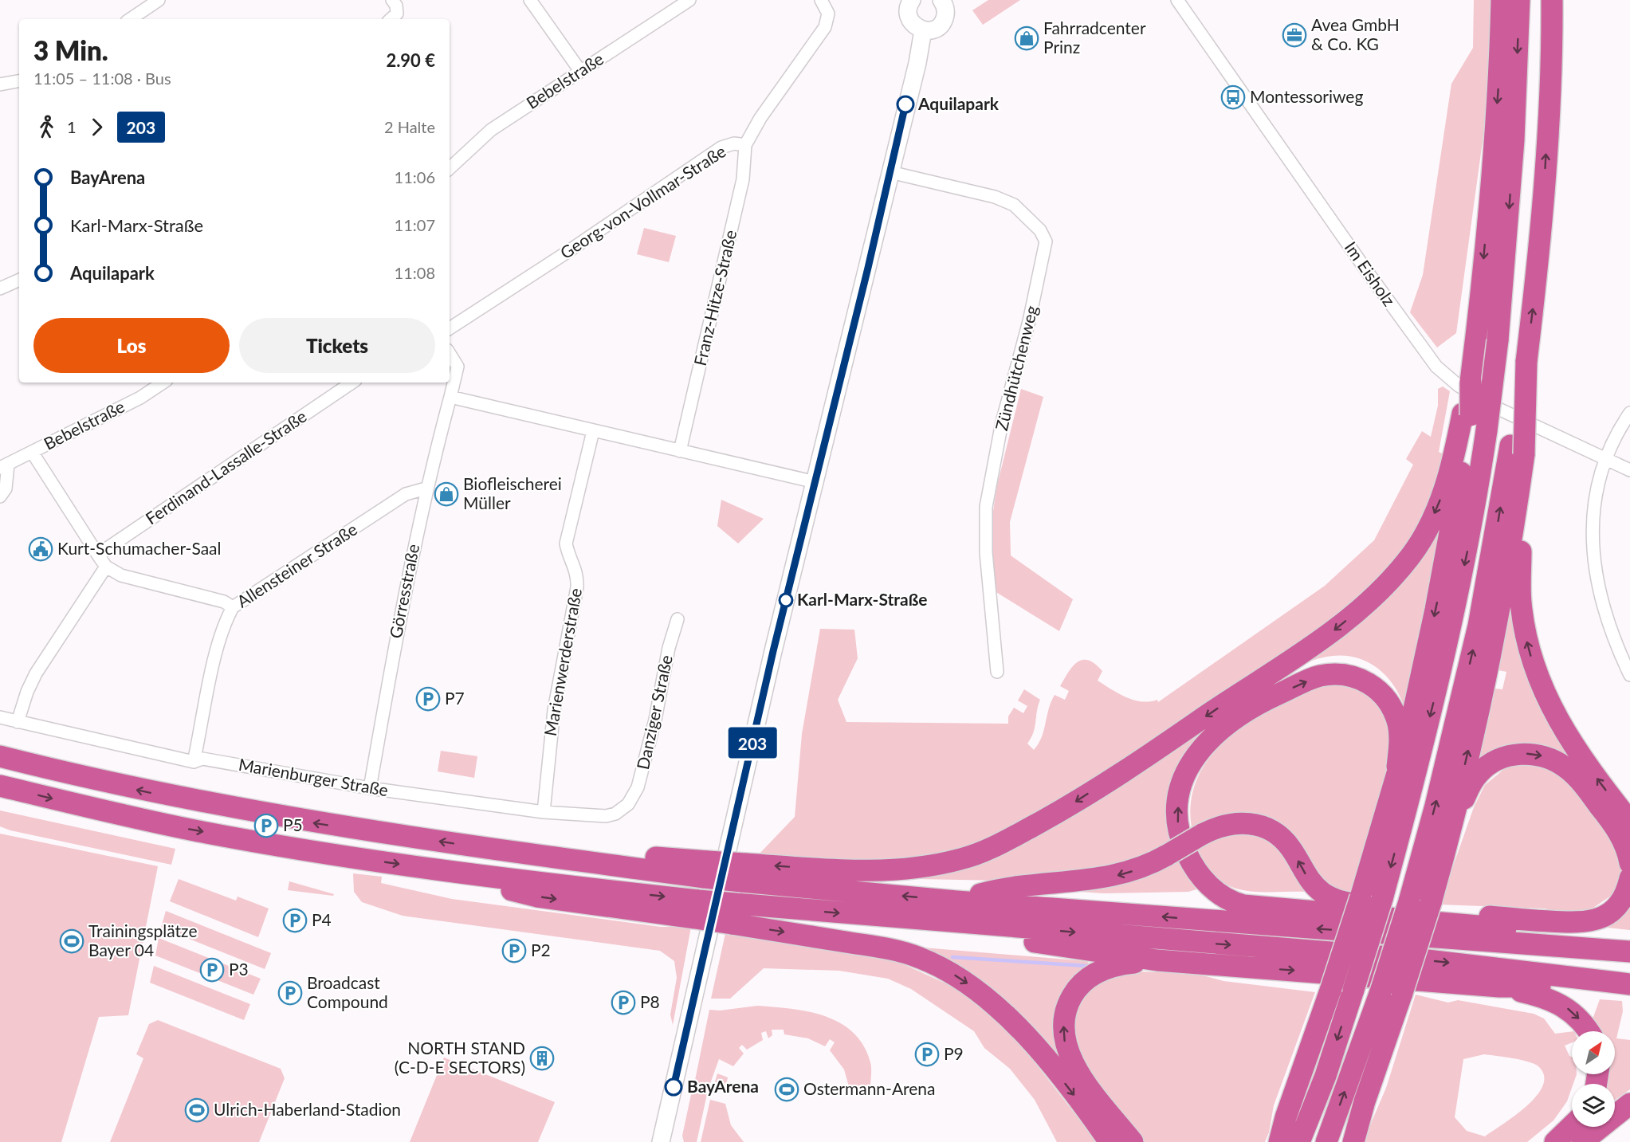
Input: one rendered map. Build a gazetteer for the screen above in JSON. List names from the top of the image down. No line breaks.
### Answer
{"streets":{"street":["Bebelstraße","Georg-von-Vollmar-Straße","Im Eisholz","Franz-Hitze-Straße","Zündhütchenweg","Ferdinand-Lassalle-Straße","Allensteiner Straße","Görresstraße","Marienwerderstraße","Danziger Straße","Marienburger Straße"]},"crossings":[["Georg-von-Vollmar-Straße","Franz-Hitze-Straße"],["Ferdinand-Lassalle-Straße","Marienburger Straße"],["Allensteiner Straße","Görresstraße"],["Allensteiner Straße","Marienburger Straße"],["Görresstraße","Marienburger Straße"],["Marienwerderstraße","Marienburger Straße"],["Danziger Straße","Marienburger Straße"]],"places":{"office":["Avea GmbH & Co. KG"],"shop":["Fahrradcenter Prinz","Biofleischerei Müller"],"bus stop":["Montessoriweg"],"other":["Aquilapark","Karl-Marx-Straße","BayArena"],"public building":["Kurt-Schumacher-Saal"],"parking":["P7","P5","P4","P2","P3","Broadcast Compound","P8","P9"],"sports":["Trainingsplätze Bayer 04","Ostermann-Arena","Ulrich-Haberland-Stadion"],"building":["NORTH STAND (C-D-E SECTORS)"]},"lines":["bus line 203"],"north":"top right","page":{"on_map":"203","heading":["3 Min.","11:05 – 11:08 · Bus","2.90 €"],"legs":["1","203","2 Halte"],"list":[{"name":"BayArena","value":"11:06"},{"name":"Karl-Marx-Straße","value":"11:07"},{"name":"Aquilapark","value":"11:08"}],"buttons":["Los","Tickets"]}}
